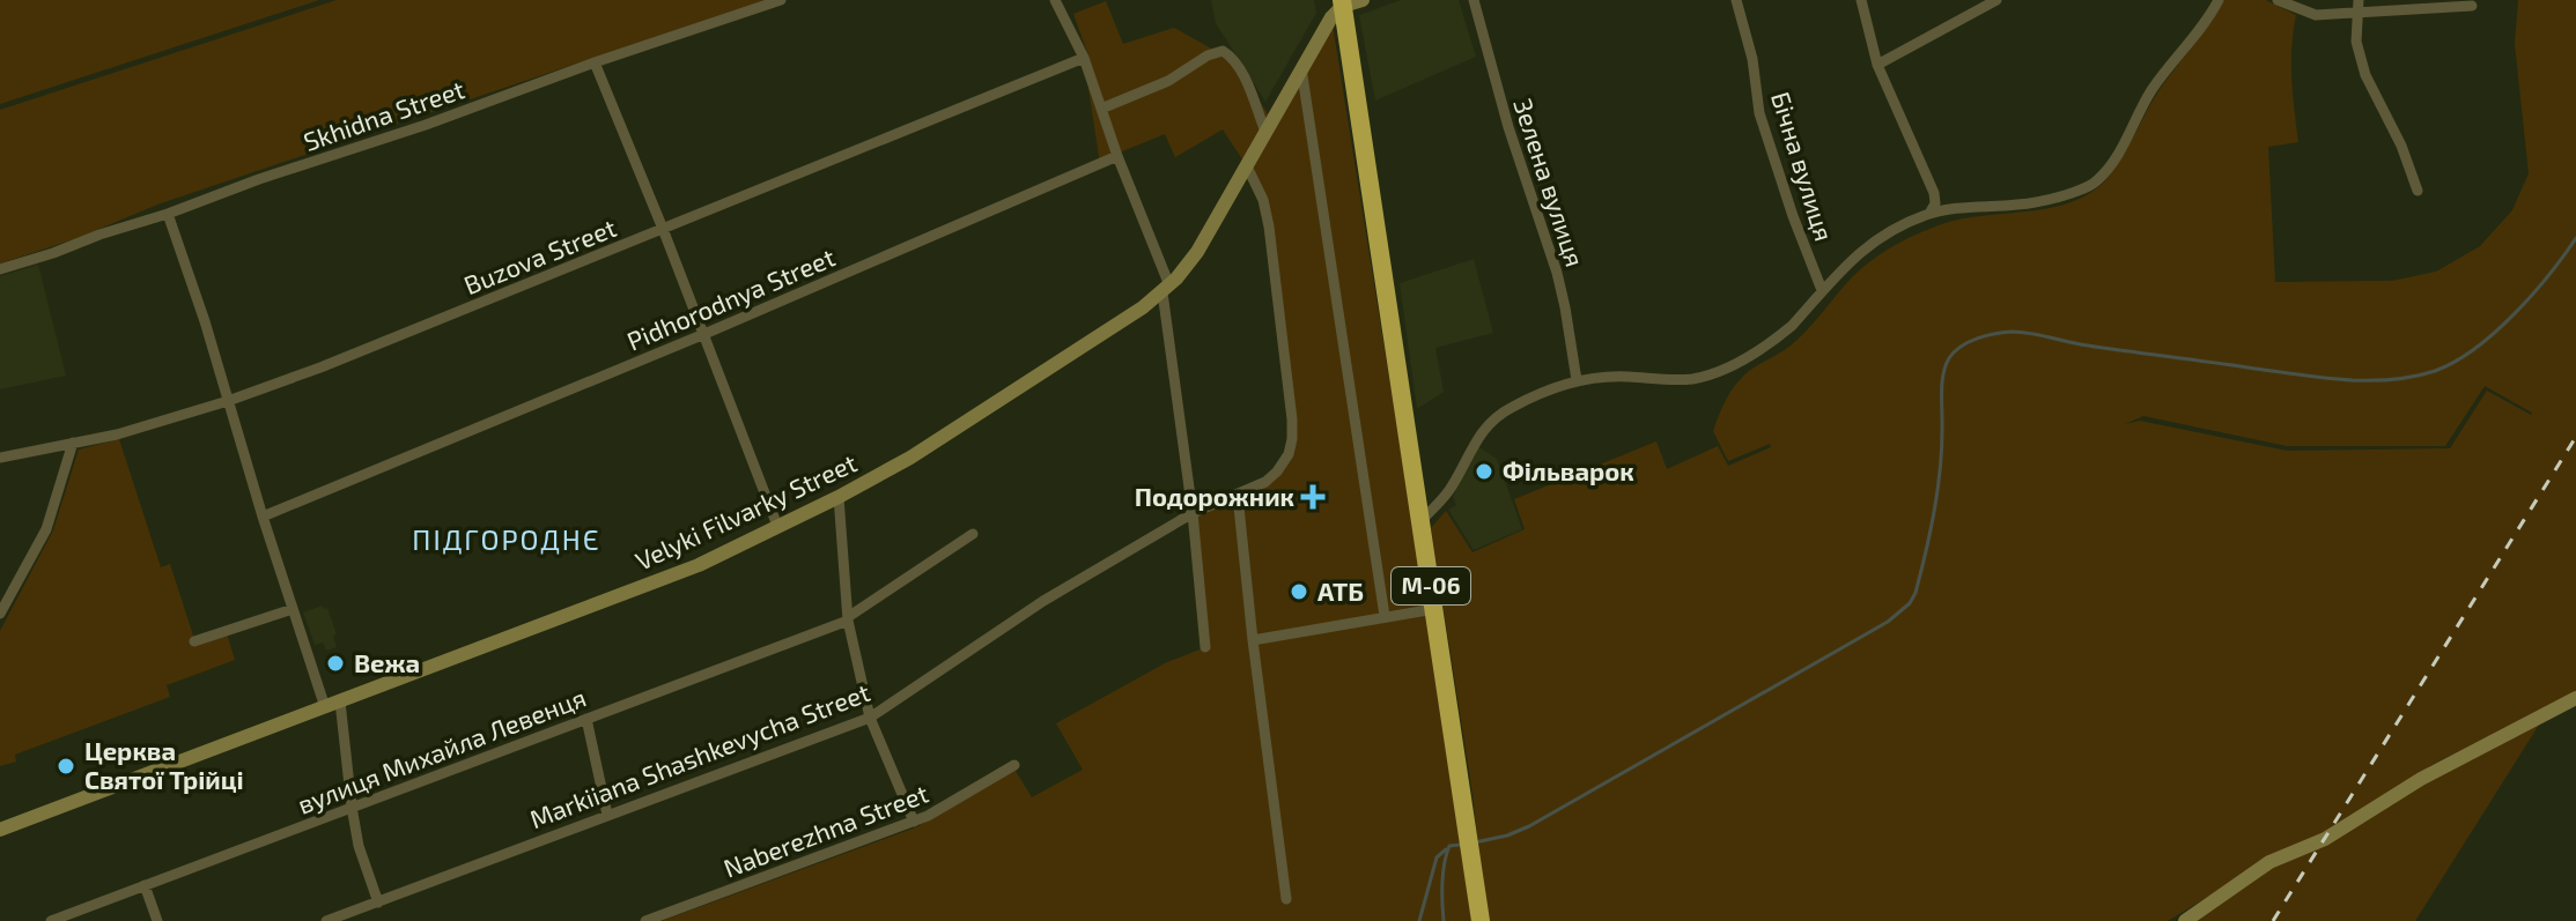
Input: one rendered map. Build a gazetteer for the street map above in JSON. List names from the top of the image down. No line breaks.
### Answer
{"streets":{"highway":["М-06"],"street":["Skhidna Street","Бічна вулиця","Зелена вулиця","Buzova Street","Pidhorodnya Street","Velyki Filvarky Street","вулиця Михайла Левенця","Markiiana Shashkevycha Street","Naberezhna Street"]},"crossings":[["Velyki Filvarky Street","М-06"],["Velyki Filvarky Street","Markiiana Shashkevycha Street"]],"districts":["ПІДГОРОДНЄ"],"places":{"other":["Фільварок","АТБ","Вежа","Церква Святої Трійці"],"health":["Подорожник"]}}
